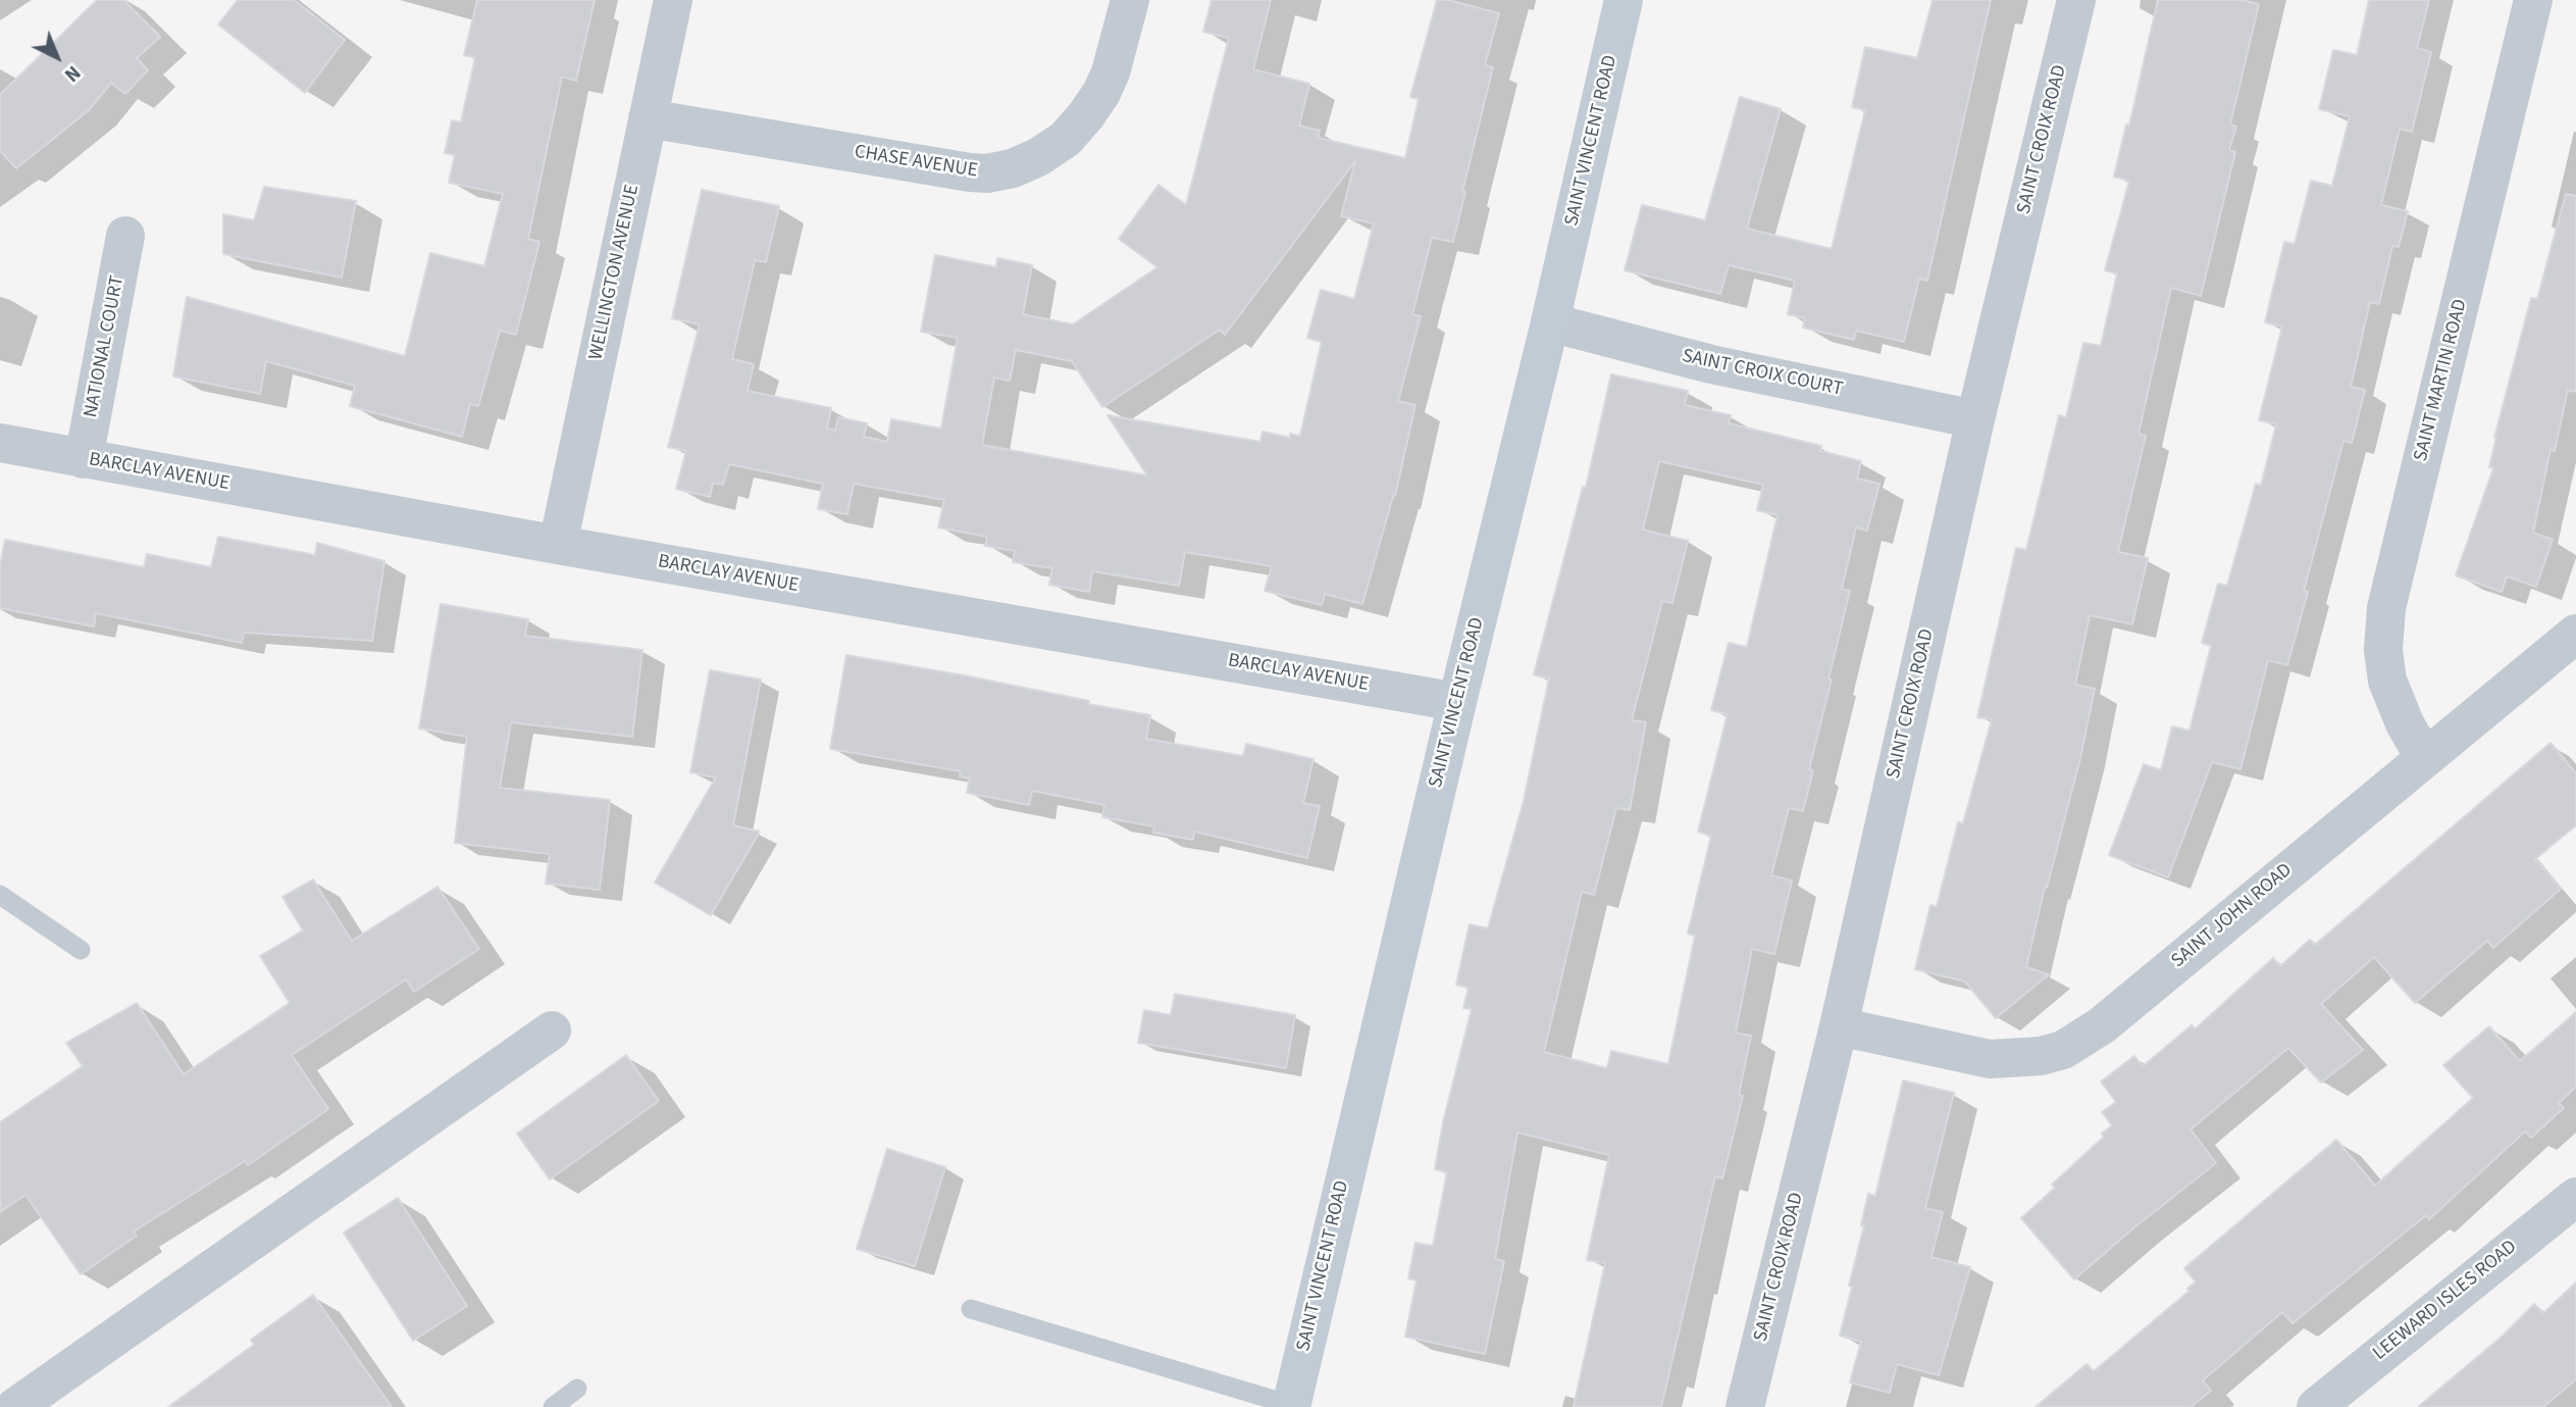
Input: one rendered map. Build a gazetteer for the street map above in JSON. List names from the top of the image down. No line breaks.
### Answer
{"streets":{"street":["SAINT CROIX ROAD","SAINT VINCENT ROAD","CHASE AVENUE","WELLINGTON AVENUE","NATIONAL COURT","SAINT CROIX COURT","SAINT MARTIN ROAD","BARCLAY AVENUE","SAINT JOHN ROAD","LEEWARD ISLES ROAD"]},"crossings":[["SAINT CROIX ROAD","SAINT CROIX COURT"],["SAINT CROIX ROAD","SAINT JOHN ROAD"],["SAINT VINCENT ROAD","SAINT CROIX COURT"],["SAINT VINCENT ROAD","BARCLAY AVENUE"],["CHASE AVENUE","WELLINGTON AVENUE"],["WELLINGTON AVENUE","BARCLAY AVENUE"],["NATIONAL COURT","BARCLAY AVENUE"],["SAINT MARTIN ROAD","SAINT JOHN ROAD"]],"north":"bottom right"}
